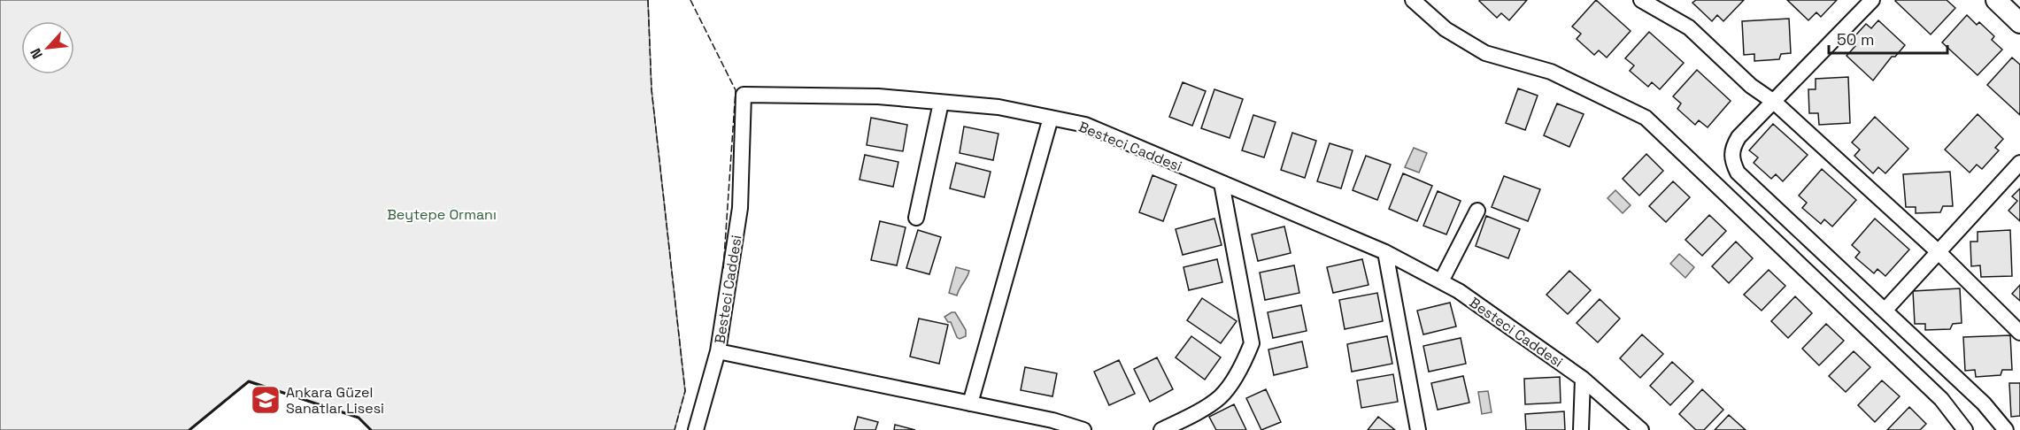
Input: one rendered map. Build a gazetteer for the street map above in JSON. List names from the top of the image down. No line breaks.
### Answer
{"streets":{"street":["Besteci Caddesi"]},"parks":["Beytepe Ormanı"],"places":{"school or university":["Ankara Güzel Sanatlar Lisesi"]},"scale_bar":"50 m","north":"bottom left"}
